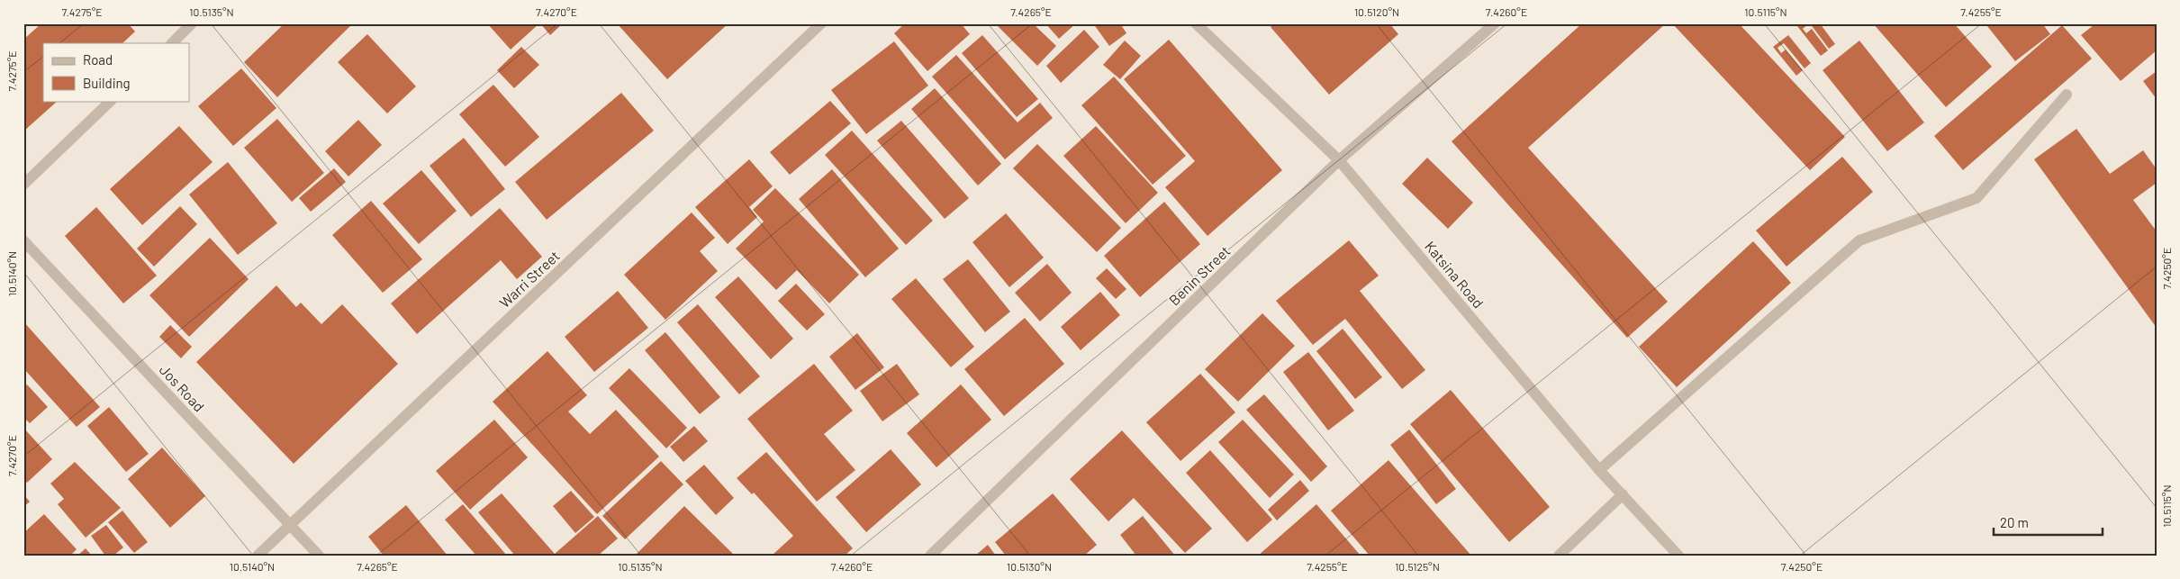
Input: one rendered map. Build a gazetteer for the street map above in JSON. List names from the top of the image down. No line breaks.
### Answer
{"streets":{"street":["Katsina Road","Benin Street","Warri Street","Jos Road"]},"crossings":[["Katsina Road","Benin Street"],["Warri Street","Jos Road"]],"legend":["Road","Building"],"scale_bar":"20 m","coordinates":["7.4275°E","10.5135°N","7.4270°E","7.4265°E","10.5120°N","7.4260°E","10.5115°N","7.4255°E","7.4250°E","10.5140°N","10.5130°N","10.5125°N"]}
